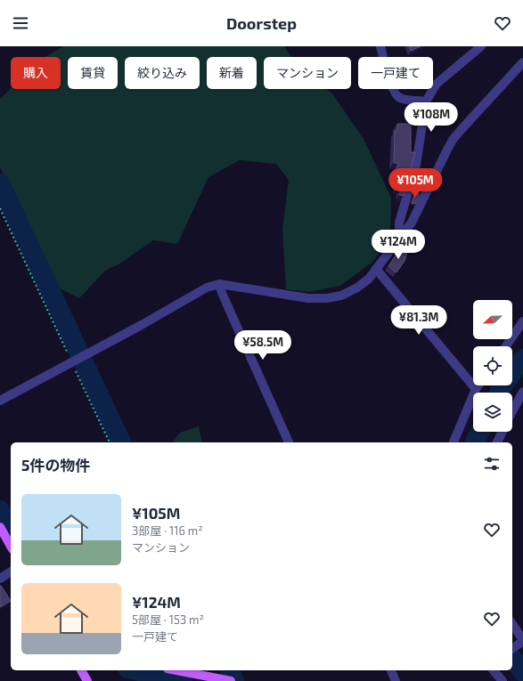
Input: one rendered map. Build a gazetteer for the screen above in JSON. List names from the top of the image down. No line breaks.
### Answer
{"north":"left","page":{"header":"Doorstep","chip":["購入","賃貸","絞り込み","新着","マンション","一戸建て"],"price":["¥108M","¥105M","¥124M","¥81.3M","¥58.5M"],"heading":"5件の物件","list":[{"name":"¥105M","note":"3部屋 · 116 m² · マンション"},{"name":"¥124M","note":"5部屋 · 153 m² · 一戸建て"}]}}
